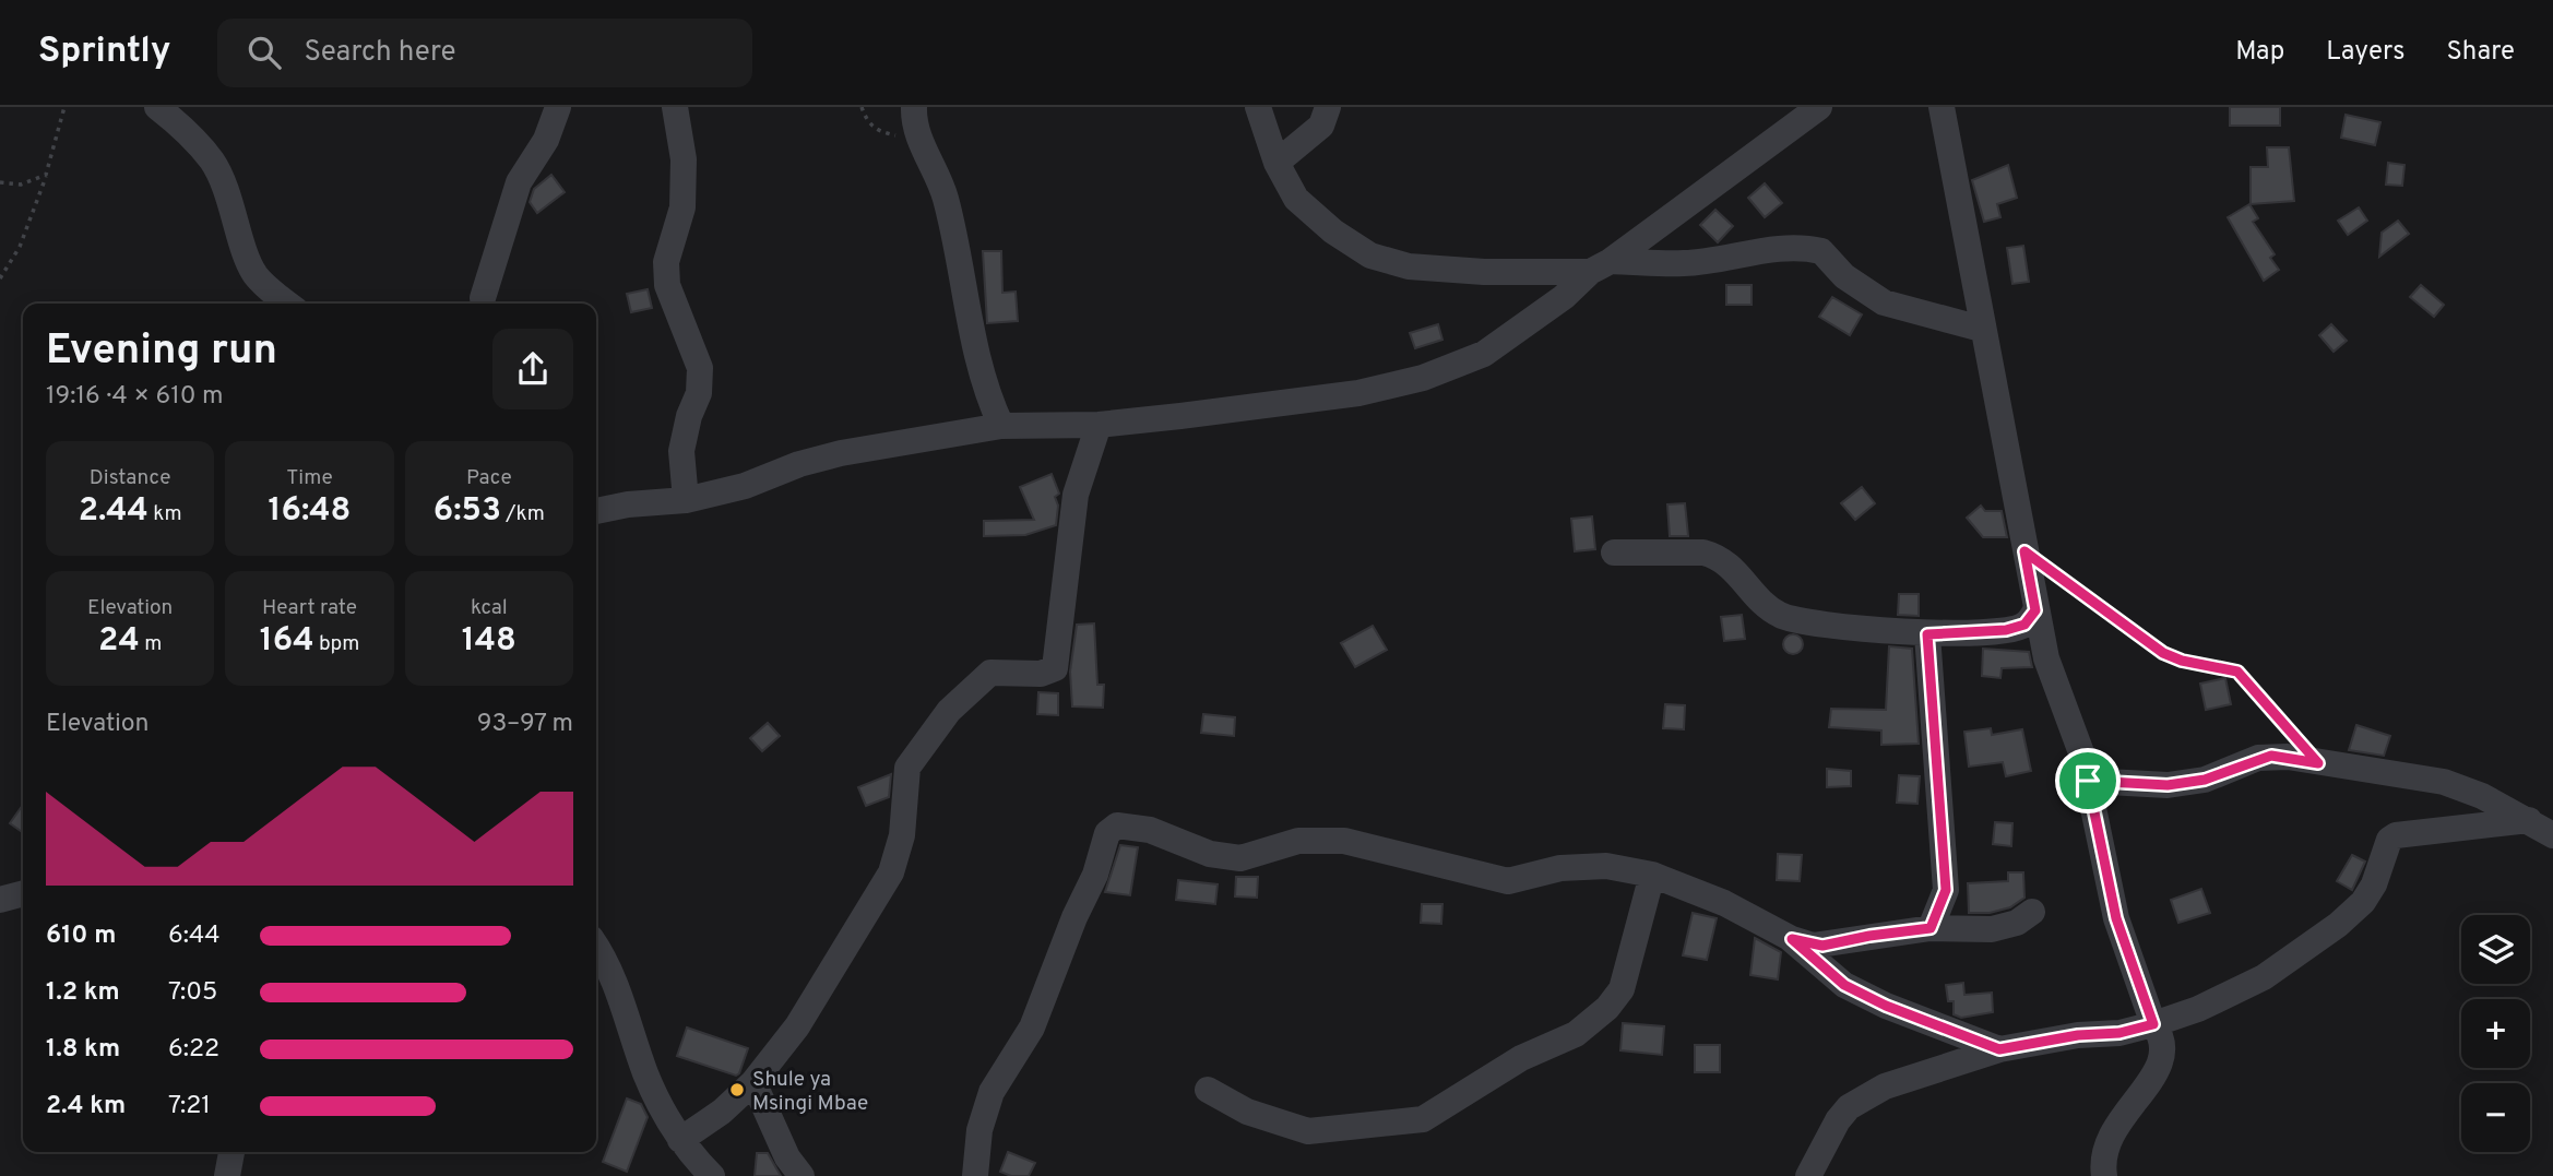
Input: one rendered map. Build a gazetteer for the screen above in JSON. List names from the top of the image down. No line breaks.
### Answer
{"places":["Shule ya Msingi Mbae"],"page":{"header":"Sprintly","search":"Search here","nav":["Map","Layers","Share"],"heading":["Evening run","19:16 · 4 × 610 m"],"stats":[["Distance","2.44 km"],["Time","16:48"],["Pace","6:53 /km"],["Elevation","24 m"],["Heart rate","164 bpm"],["kcal","148"]],"chart":["Elevation","93–97 m"],"list":[{"name":"610 m","note":"6:44"},{"name":"1.2 km","note":"7:05"},{"name":"1.8 km","note":"6:22"},{"name":"2.4 km","note":"7:21"}],"map_buttons":["+","−"]}}
